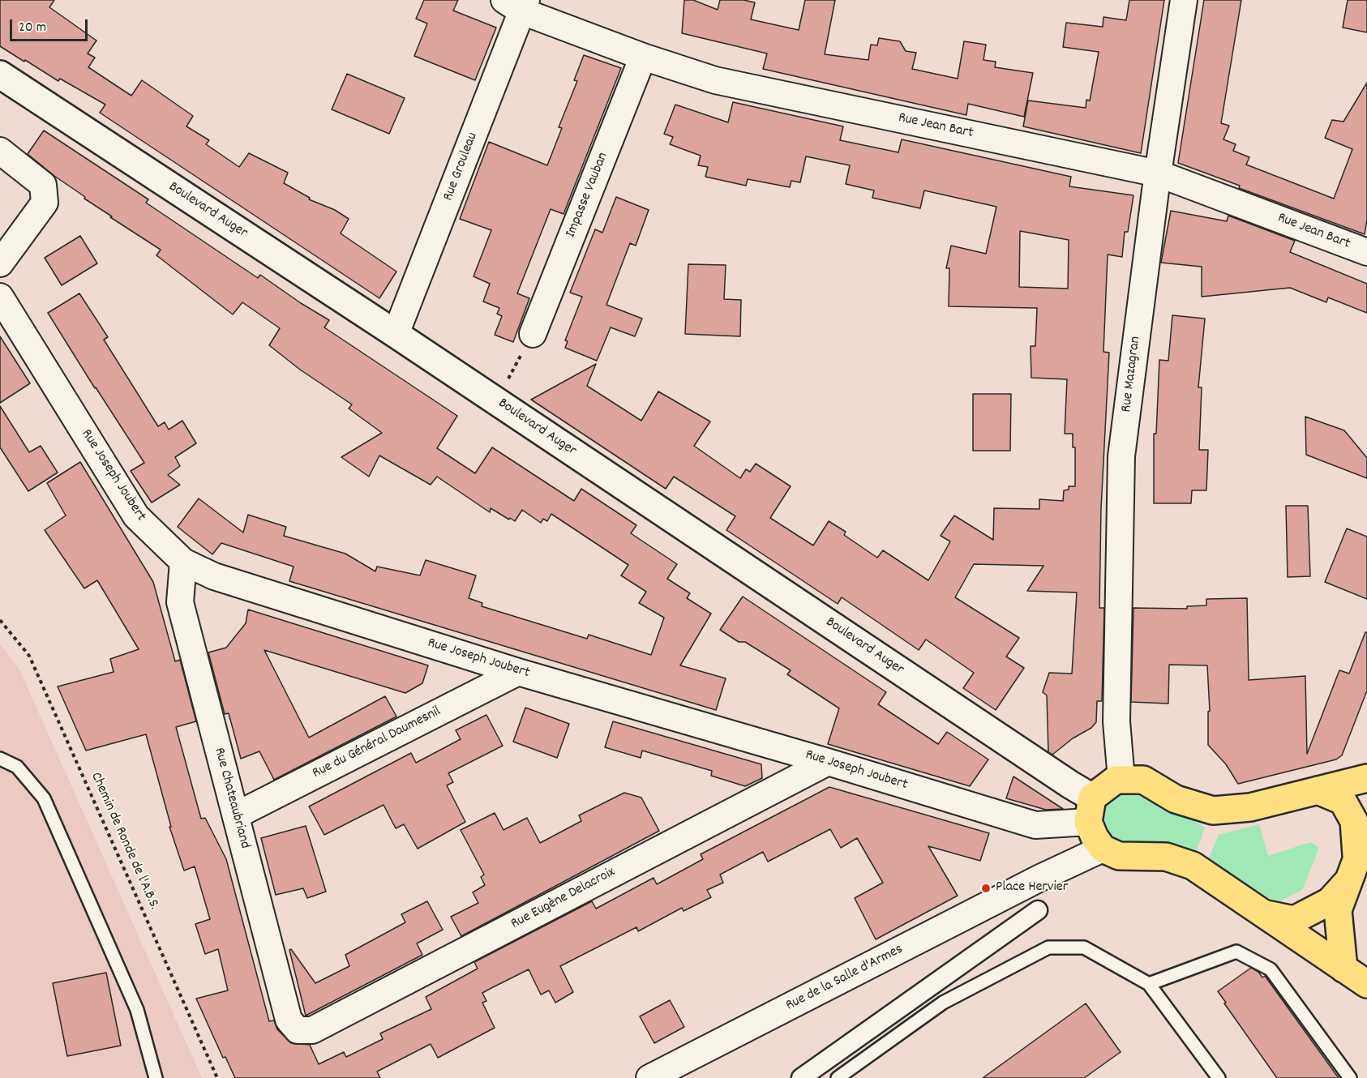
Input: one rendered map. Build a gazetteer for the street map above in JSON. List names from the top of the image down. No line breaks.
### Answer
{"streets":{"street":["Rue Jean Bart","Rue Grouleau","Impasse Vauban","Boulevard Auger","Rue Mazagran","Rue Joseph Joubert","Rue du Général Daumesnil","Rue Chateaubriand","Rue Eugène Delacroix","Rue de la Salle d'Armes"],"path":["Chemin de Ronde de l'A.B.S."]},"crossings":[["Rue Jean Bart","Rue Grouleau"],["Rue Jean Bart","Impasse Vauban"],["Rue Jean Bart","Rue Mazagran"],["Rue Grouleau","Boulevard Auger"],["Boulevard Auger","Rue Joseph Joubert"],["Rue Joseph Joubert","Rue du Général Daumesnil"],["Rue Joseph Joubert","Rue Chateaubriand"],["Rue Joseph Joubert","Rue Eugène Delacroix"],["Rue du Général Daumesnil","Rue Chateaubriand"],["Rue Chateaubriand","Rue Eugène Delacroix"]],"places":["Place Hervier"],"scale_bar":"20 m"}
